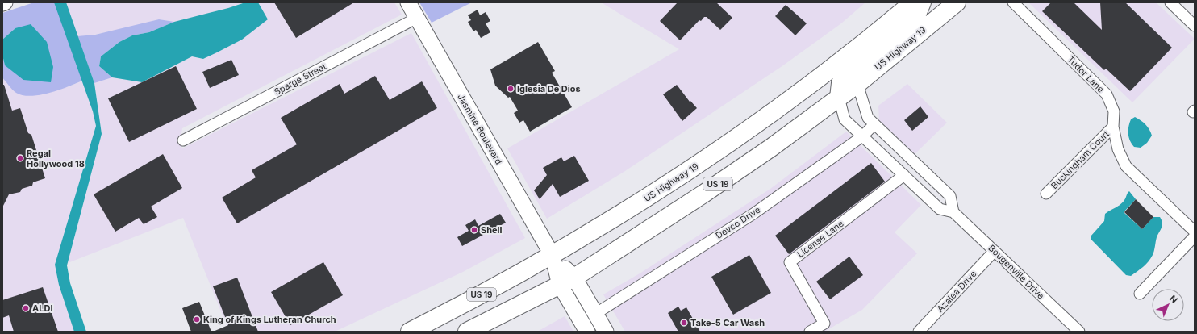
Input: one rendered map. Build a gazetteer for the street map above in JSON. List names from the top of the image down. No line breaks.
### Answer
{"streets":{"highway":["US Highway 19","US 19"],"street":["Tudor Lane","Sparge Street","Jasmine Boulevard","Buckingham Court","Devco Drive","License Lane","Bougenville Drive","Azalea Drive"]},"crossings":[["US Highway 19","Jasmine Boulevard"],["US Highway 19","Bougenville Drive"],["Tudor Lane","Buckingham Court"],["Sparge Street","Jasmine Boulevard"],["Jasmine Boulevard","Devco Drive"],["Devco Drive","Bougenville Drive"],["License Lane","Bougenville Drive"],["Bougenville Drive","Azalea Drive"]],"places":["Iglesia De Dios","Regal Hollywood 18","Shell","ALDI","King of Kings Lutheran Church","Take-5 Car Wash"],"north":"top right"}
